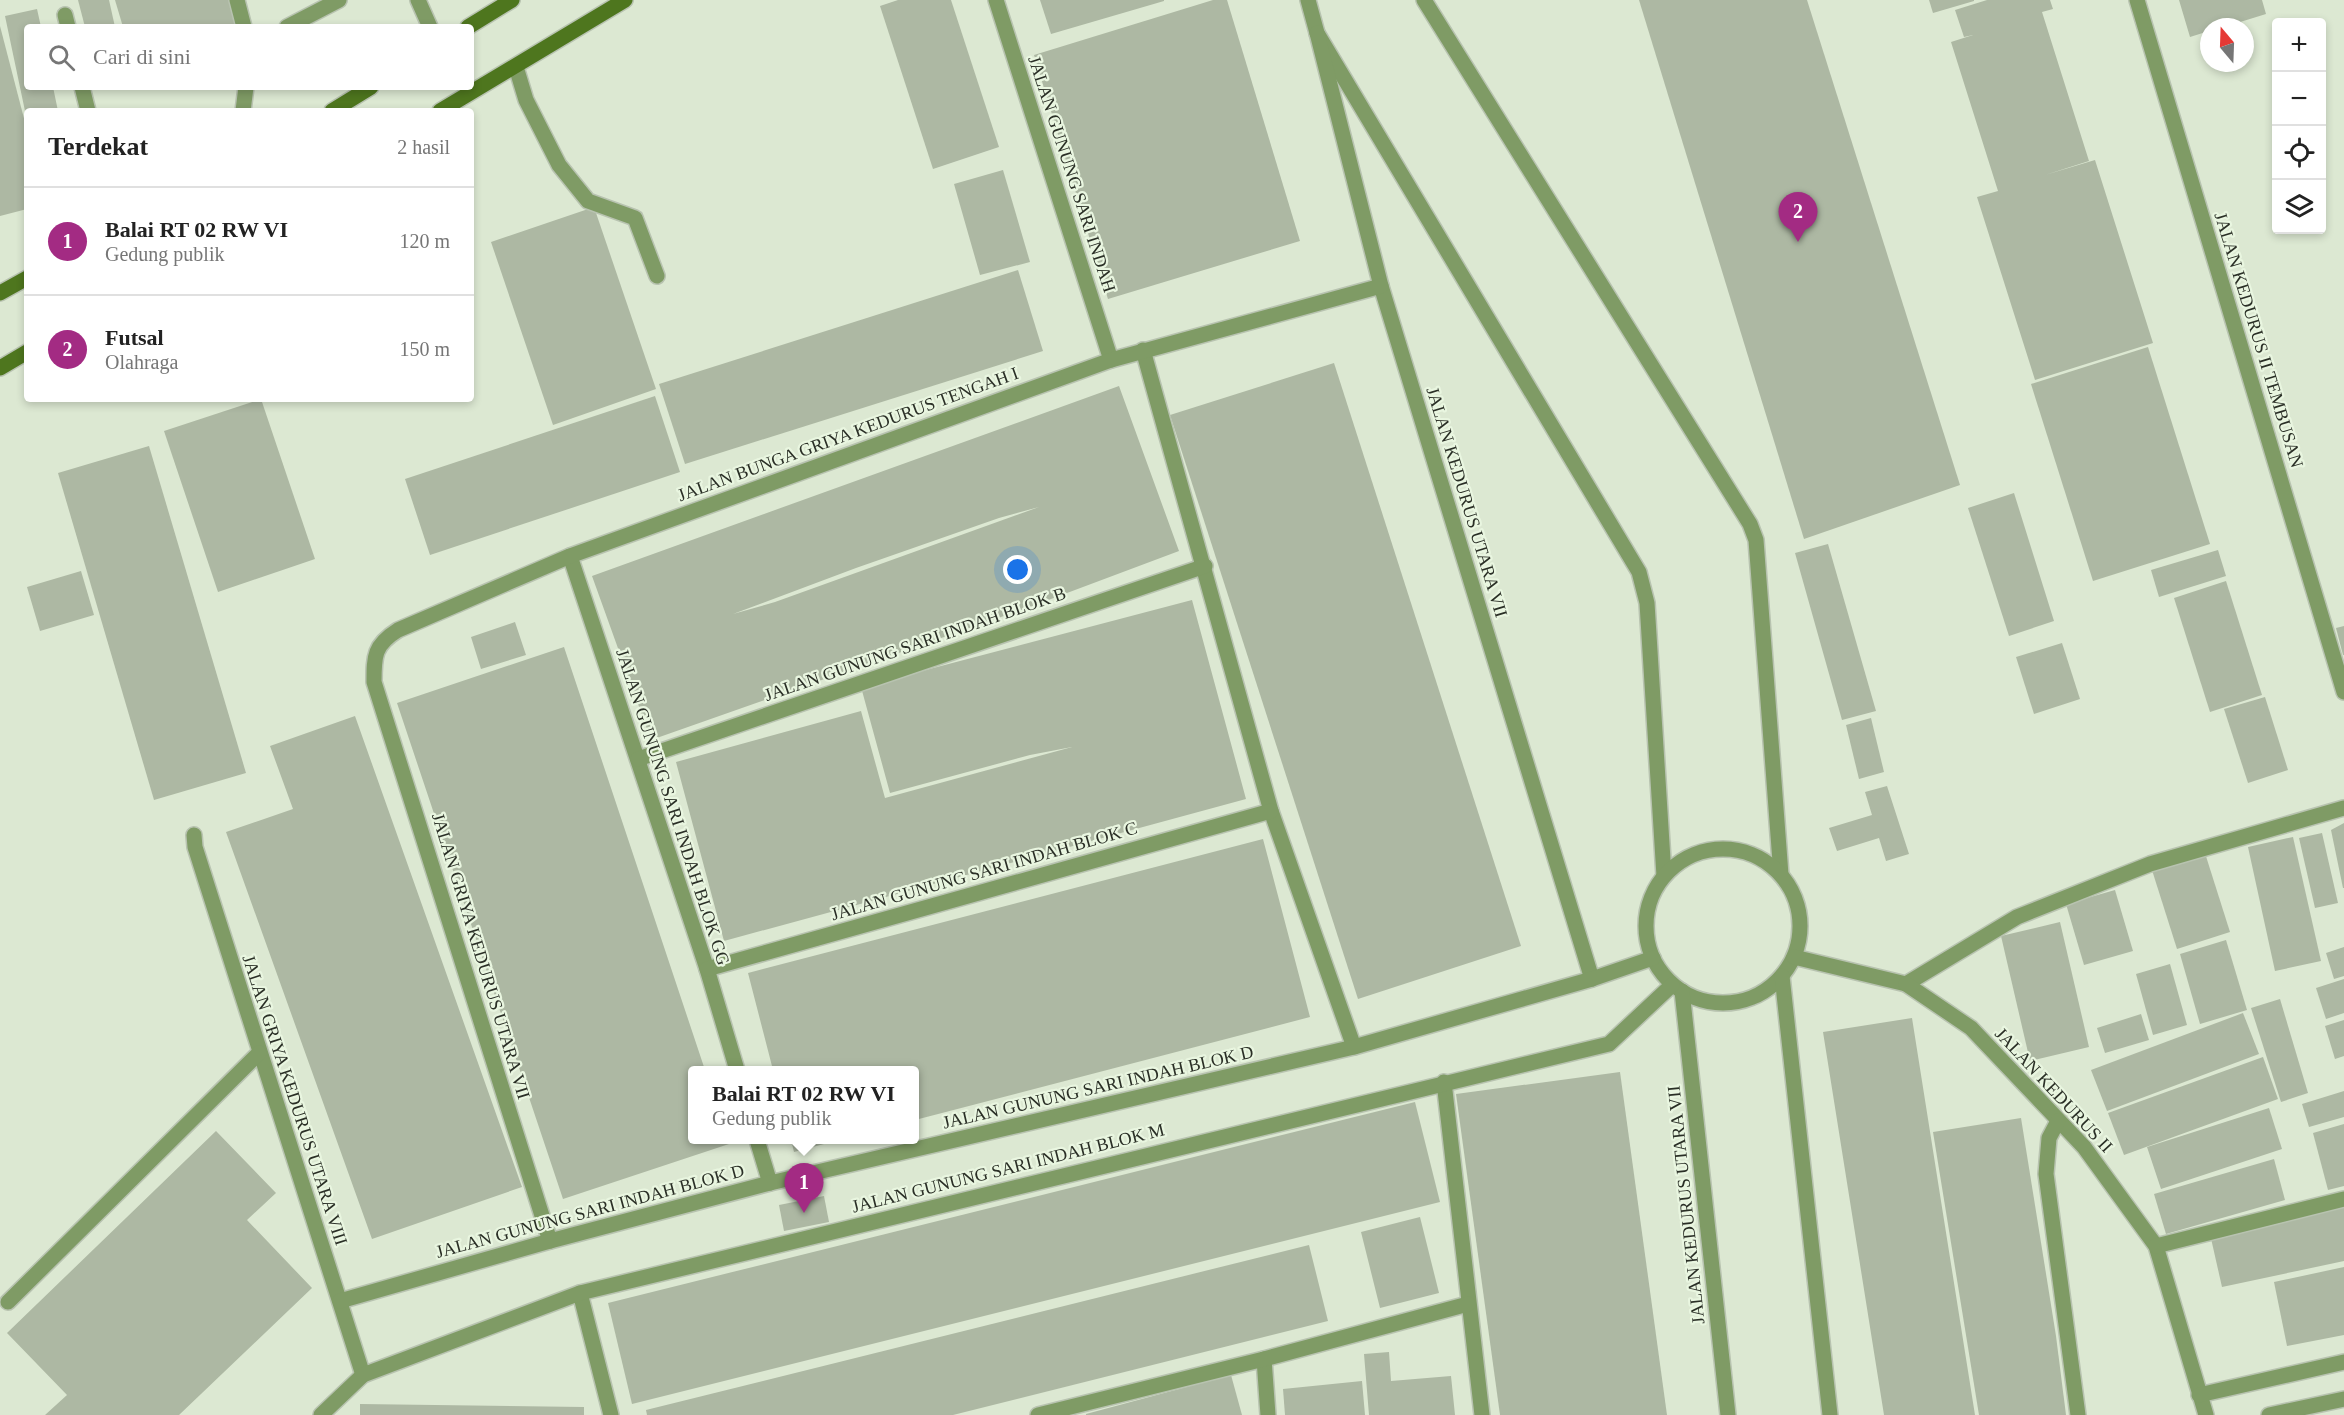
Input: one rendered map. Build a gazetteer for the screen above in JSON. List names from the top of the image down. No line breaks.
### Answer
{"streets":{"street":["JALAN GUNUNG SARI INDAH","JALAN KEDURUS II TEMBUSAN","JALAN BUNGA GRIYA KEDURUS TENGAH I","JALAN KEDURUS UTARA VII","JALAN GUNUNG SARI INDAH BLOK B","JALAN GUNUNG SARI INDAH BLOK GG","JALAN GUNUNG SARI INDAH BLOK C","JALAN GRIYA KEDURUS UTARA VII","JALAN GUNUNG SARI INDAH BLOK D","JALAN KEDURUS II","JALAN GRIYA KEDURUS UTARA VIII","JALAN GUNUNG SARI INDAH BLOK M"]},"crossings":[["JALAN GUNUNG SARI INDAH","JALAN BUNGA GRIYA KEDURUS TENGAH I"],["JALAN BUNGA GRIYA KEDURUS TENGAH I","JALAN KEDURUS UTARA VII"],["JALAN BUNGA GRIYA KEDURUS TENGAH I","JALAN GUNUNG SARI INDAH BLOK GG"],["JALAN BUNGA GRIYA KEDURUS TENGAH I","JALAN GRIYA KEDURUS UTARA VII"],["JALAN KEDURUS UTARA VII","JALAN GUNUNG SARI INDAH BLOK D"],["JALAN KEDURUS UTARA VII","JALAN KEDURUS II"],["JALAN KEDURUS UTARA VII","JALAN GUNUNG SARI INDAH BLOK M"],["JALAN GUNUNG SARI INDAH BLOK B","JALAN GUNUNG SARI INDAH BLOK GG"],["JALAN GUNUNG SARI INDAH BLOK GG","JALAN GUNUNG SARI INDAH BLOK C"],["JALAN GRIYA KEDURUS UTARA VII","JALAN GUNUNG SARI INDAH BLOK D"],["JALAN GUNUNG SARI INDAH BLOK D","JALAN KEDURUS II"],["JALAN GUNUNG SARI INDAH BLOK D","JALAN GRIYA KEDURUS UTARA VIII"],["JALAN GUNUNG SARI INDAH BLOK D","JALAN GUNUNG SARI INDAH BLOK M"],["JALAN KEDURUS II","JALAN GUNUNG SARI INDAH BLOK M"],["JALAN GRIYA KEDURUS UTARA VIII","JALAN GUNUNG SARI INDAH BLOK M"]],"north":"top","page":{"map_buttons":["+","−"],"search":"Cari di sini","heading":["Terdekat","2 hasil"],"list":[{"mark":"1","name":"Balai RT 02 RW VI","note":"Gedung publik","value":"120 m"},{"mark":"2","name":"Futsal","note":"Olahraga","value":"150 m"}],"pins":["2","1"],"popup":["Balai RT 02 RW VI","Gedung publik"]}}
